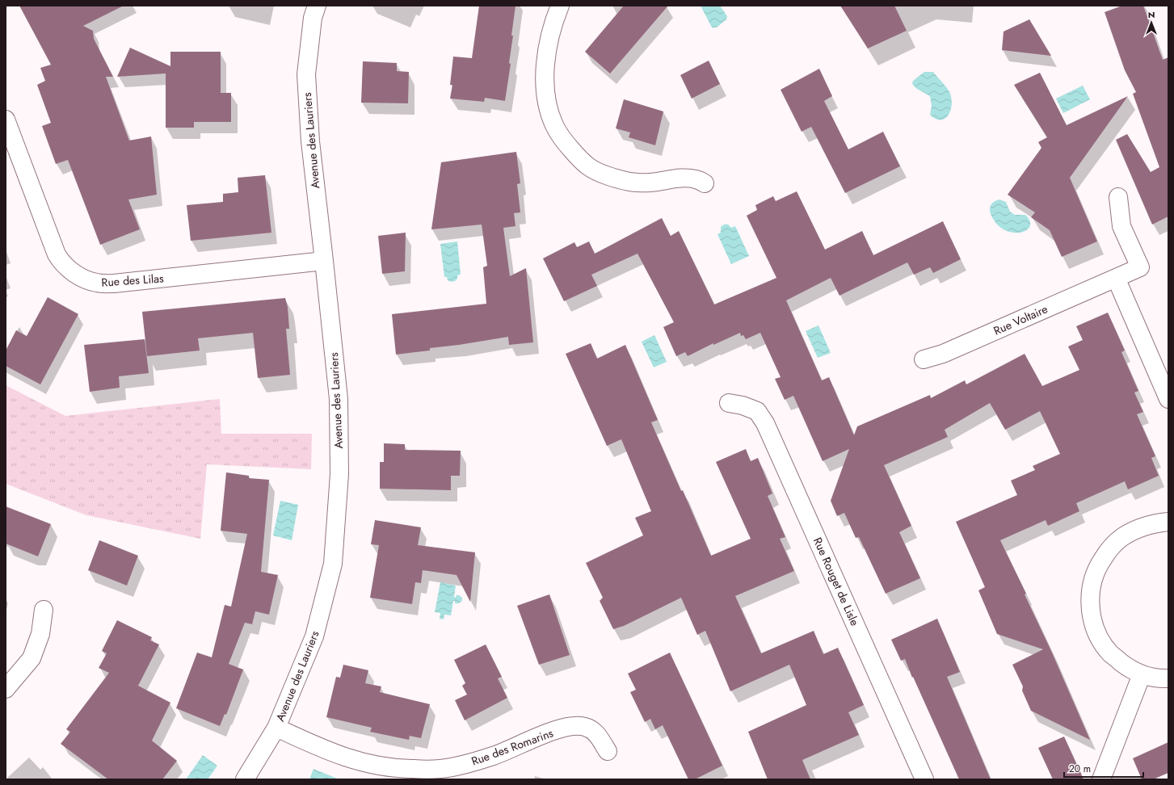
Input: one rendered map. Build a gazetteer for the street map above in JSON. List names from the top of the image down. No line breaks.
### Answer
{"streets":{"street":["Avenue des Lauriers","Rue des Lilas","Rue Voltaire","Rue Rouget de Lisle","Rue des Romarins"]},"crossings":[["Avenue des Lauriers","Rue des Lilas"],["Avenue des Lauriers","Rue des Romarins"]],"scale_bar":"20 m","north":"top"}
